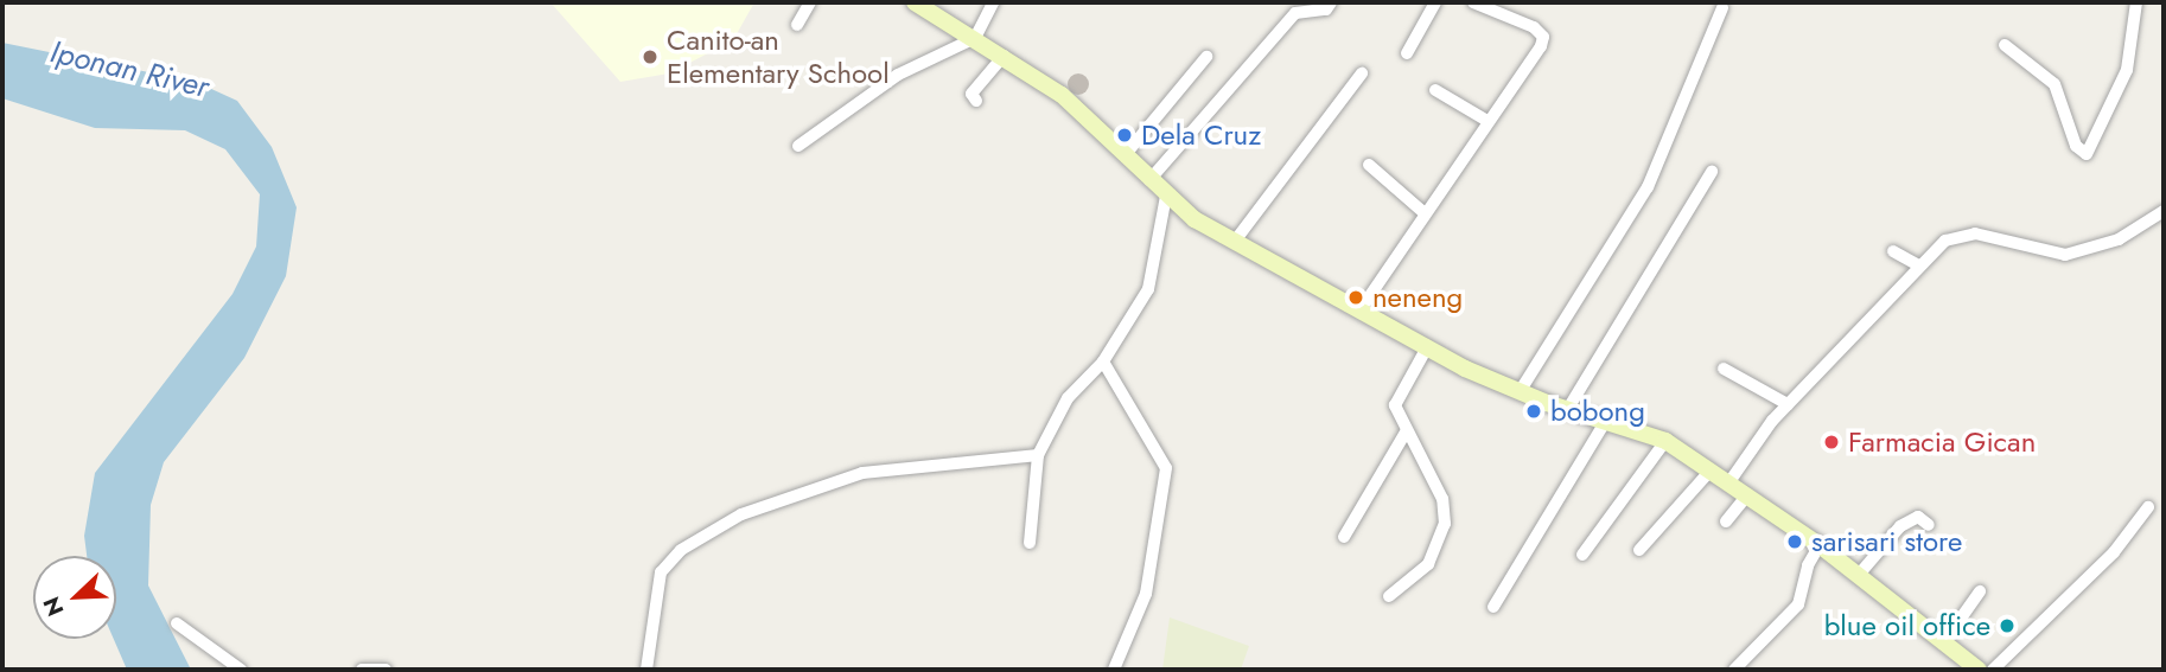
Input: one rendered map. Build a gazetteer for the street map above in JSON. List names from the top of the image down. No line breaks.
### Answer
{"water":["Iponan River"],"places":["Canito-an Elementary School","Dela Cruz","neneng","bobong","Farmacia Gican","sarisari store","blue oil office"],"north":"bottom left"}
